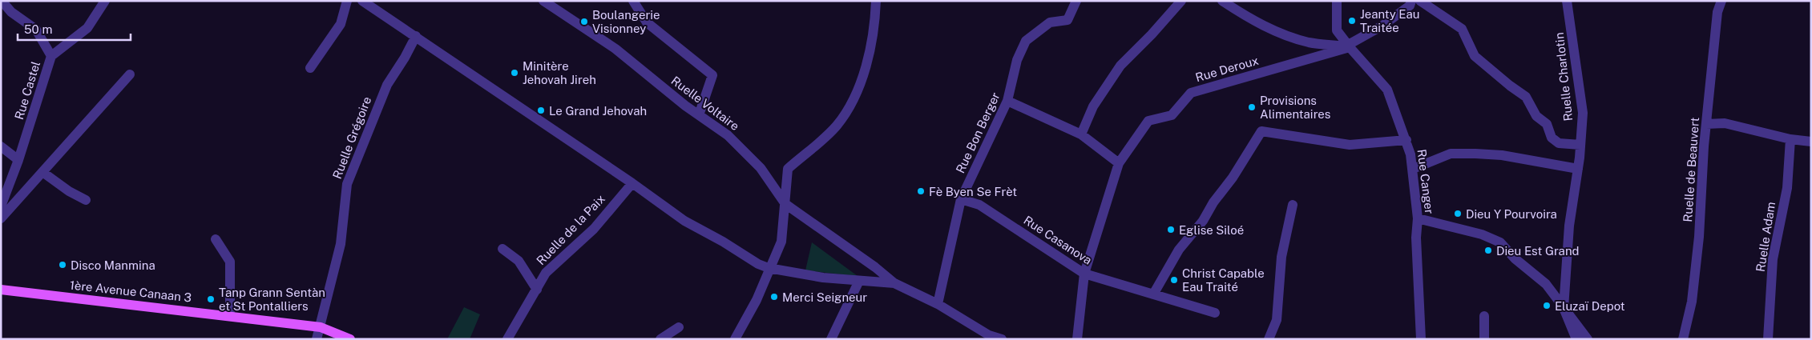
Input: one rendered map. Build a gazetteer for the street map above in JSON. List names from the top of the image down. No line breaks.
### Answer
{"streets":{"main road":["1ère Avenue Canaan 3"],"street":["Rue Deroux","Ruelle Charlotin","Rue Castel","Ruelle Voltaire","Rue Bon Berger","Ruelle Grégoire","Ruelle de Beauvert","Rue Canger","Ruelle de la Paix","Ruelle Adam","Rue Casanova"]},"crossings":[["Rue Deroux","Rue Canger"],["Rue Deroux","Rue Casanova"],["Rue Bon Berger","Rue Casanova"],["Ruelle Grégoire","1ère Avenue Canaan 3"]],"places":["Jeanty Eau Traitée","Boulangerie Visionney","Minitère Jehovah Jireh","Provisions Alimentaires","Le Grand Jehovah","Fè Byen Se Frèt","Dieu Y Pourvoira","Eglise Siloé","Dieu Est Grand","Disco Manmina","Christ Capable Eau Traité","Merci Seigneur","Tanp Grann Sentàn et St Pontalliers","Eluzaï Depot"],"scale_bar":"50 m"}
